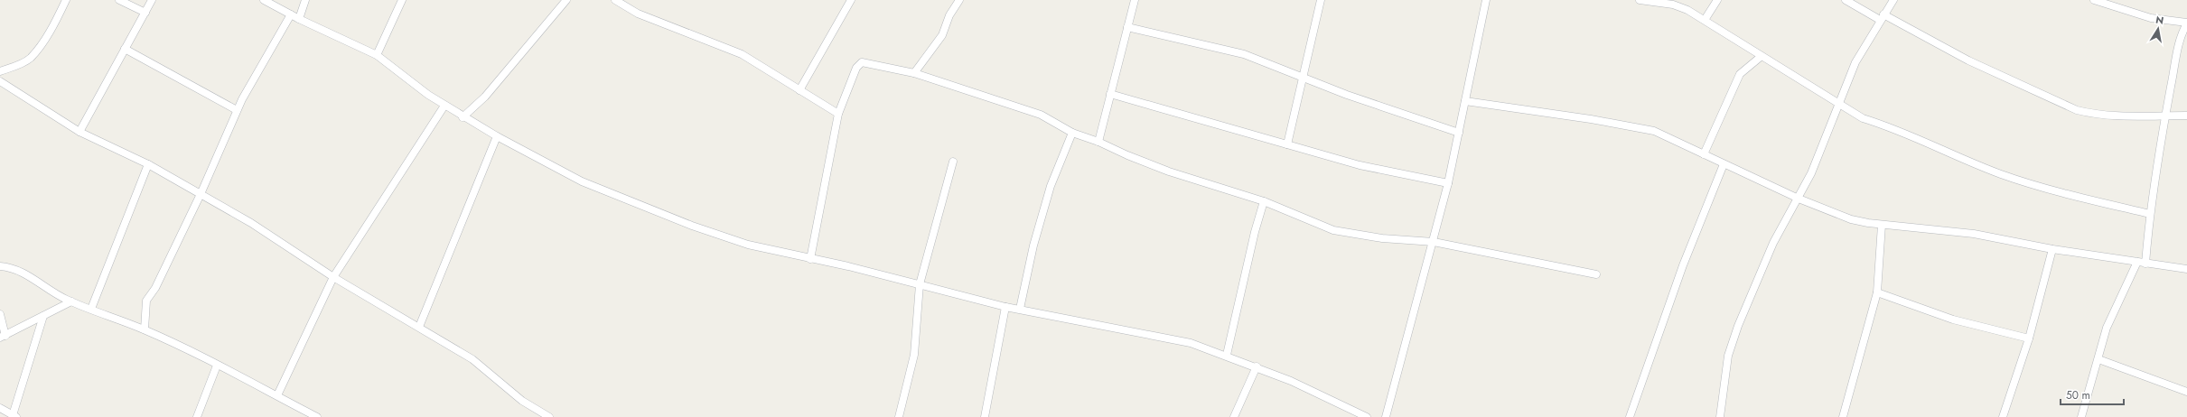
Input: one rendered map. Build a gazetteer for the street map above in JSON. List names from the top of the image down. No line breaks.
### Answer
{"scale_bar":"50 m","north":"top"}
